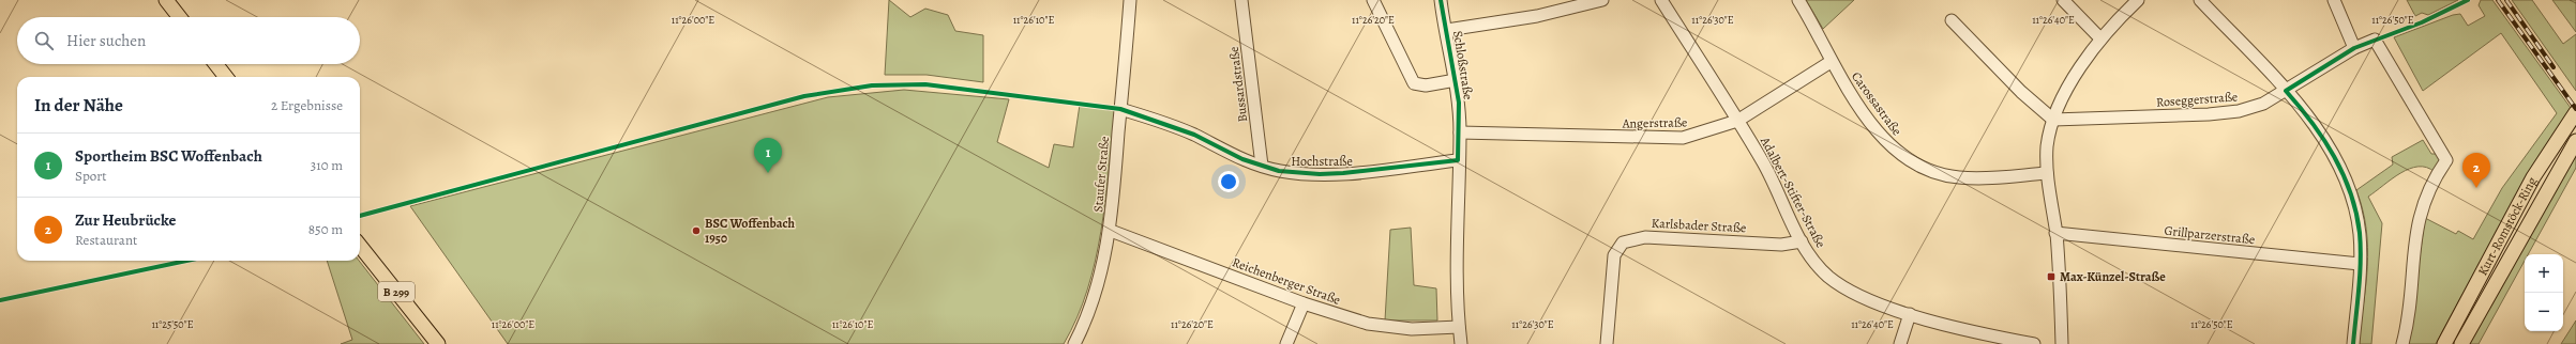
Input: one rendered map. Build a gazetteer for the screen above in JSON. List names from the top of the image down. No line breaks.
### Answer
{"streets":{"main road":["Kurt-Romstöck-Ring","B 299"],"street":["Schloßstraße","Bussardstraße","Roseggerstraße","Carossastraße","Angerstraße","Hochstraße","Staufer Straße","Adalbert-Stifter-Straße","Karlsbader Straße","Grillparzerstraße","Reichenberger Straße"]},"crossings":[["Schloßstraße","Angerstraße"],["Schloßstraße","Hochstraße"],["Schloßstraße","Reichenberger Straße"],["Bussardstraße","Hochstraße"],["Carossastraße","Angerstraße"],["Angerstraße","Adalbert-Stifter-Straße"],["Hochstraße","Staufer Straße"],["Staufer Straße","Reichenberger Straße"],["Adalbert-Stifter-Straße","Karlsbader Straße"]],"places":{"other":["BSC Woffenbach 1950"],"transit":["Max-Künzel-Straße"]},"page":{"search":"Hier suchen","heading":["In der Nähe","2 Ergebnisse"],"list":[{"mark":"1","name":"Sportheim BSC Woffenbach","note":"Sport","value":"310 m"},{"mark":"2","name":"Zur Heubrücke","note":"Restaurant","value":"850 m"}],"pins":["1","2"],"map_buttons":["+","−"]},"coordinates":["11°26'50\"E","11°26'00\"E","11°26'10\"E","11°26'20\"E","11°26'30\"E","11°26'40\"E","11°25'50\"E"]}
